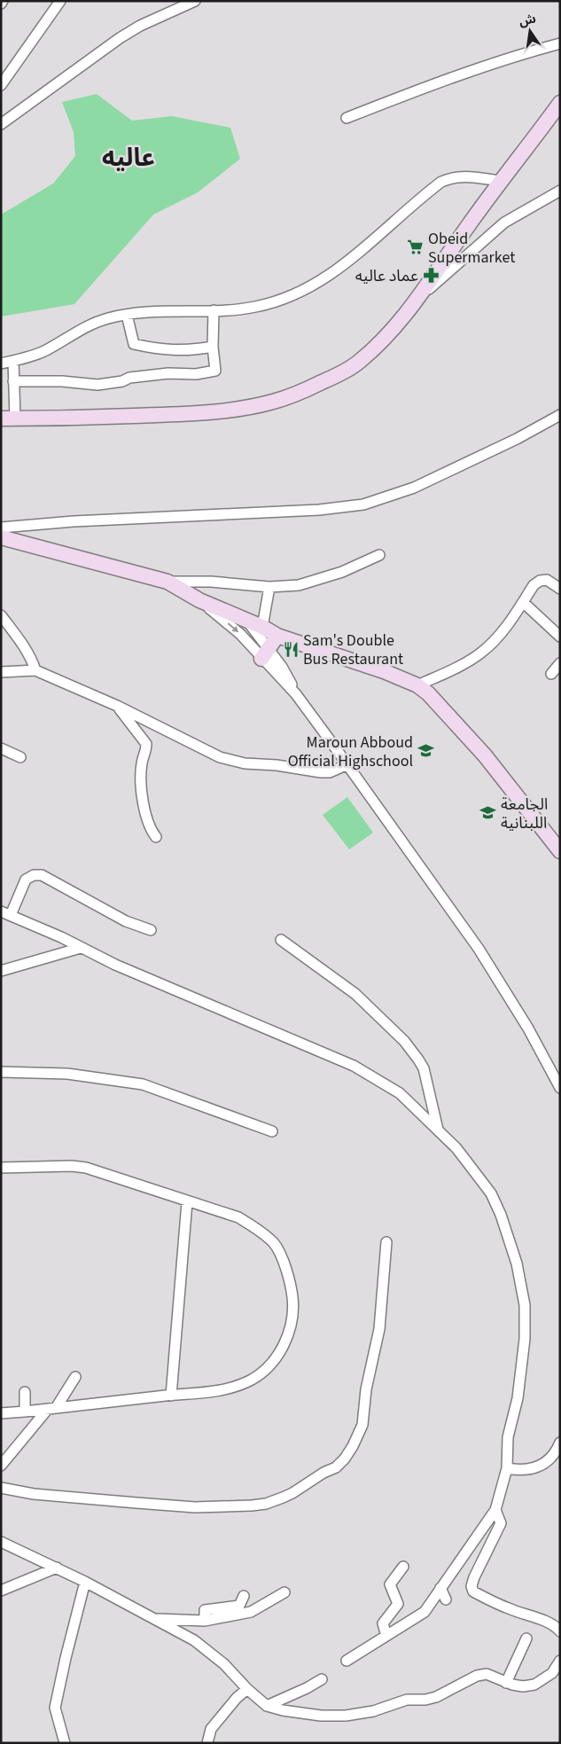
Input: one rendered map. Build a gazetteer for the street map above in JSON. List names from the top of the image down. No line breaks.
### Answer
{"districts":["عاليه"],"places":{"supermarket":["Obeid Supermarket"],"pharmacy":["عماد عاليه"],"restaurant":["Sam's Double Bus Restaurant"],"school or university":["Maroun Abboud Official Highschool","الجامعة اللبنانية"]},"north":"top"}
